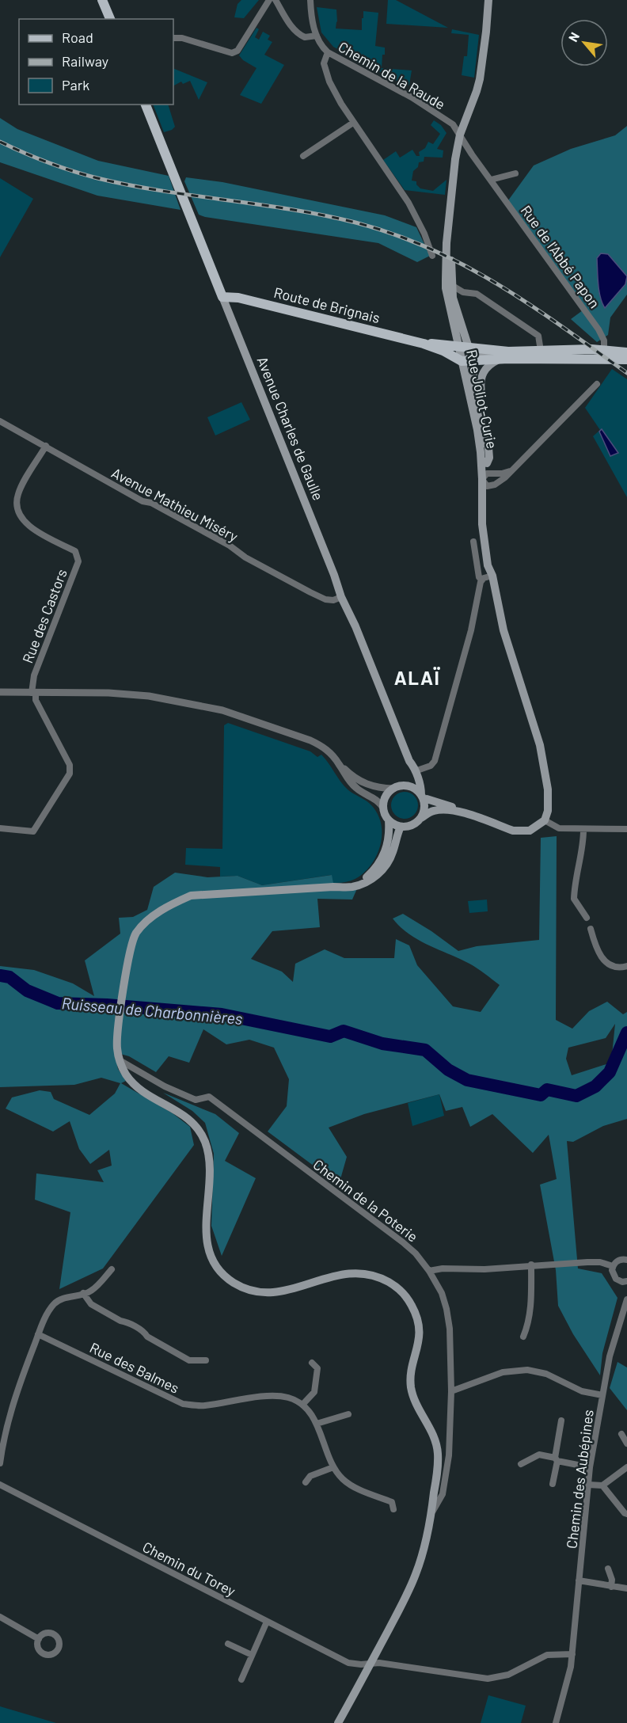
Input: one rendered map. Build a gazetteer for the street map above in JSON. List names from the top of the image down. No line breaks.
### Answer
{"streets":{"main road":["Route de Brignais","Rue Joliot-Curie","Avenue Charles de Gaulle"],"street":["Chemin de la Raude","Rue de l'Abbé Papon","Avenue Mathieu Miséry","Rue des Castors","Chemin de la Poterie","Rue des Balmes","Chemin des Aubépines","Chemin du Torey"]},"crossings":[["Chemin de la Raude","Rue de l'Abbé Papon"],["Chemin de la Raude","Rue Joliot-Curie"],["Rue de l'Abbé Papon","Route de Brignais"],["Rue de l'Abbé Papon","Rue Joliot-Curie"],["Route de Brignais","Rue Joliot-Curie"],["Route de Brignais","Avenue Charles de Gaulle"],["Avenue Charles de Gaulle","Avenue Mathieu Miséry"],["Avenue Mathieu Miséry","Rue des Castors"],["Chemin de la Poterie","Chemin des Aubépines"],["Chemin des Aubépines","Chemin du Torey"]],"districts":["ALAÏ"],"water":["Ruisseau de Charbonnières"],"legend":["Road","Railway","Park"],"north":"top left"}
